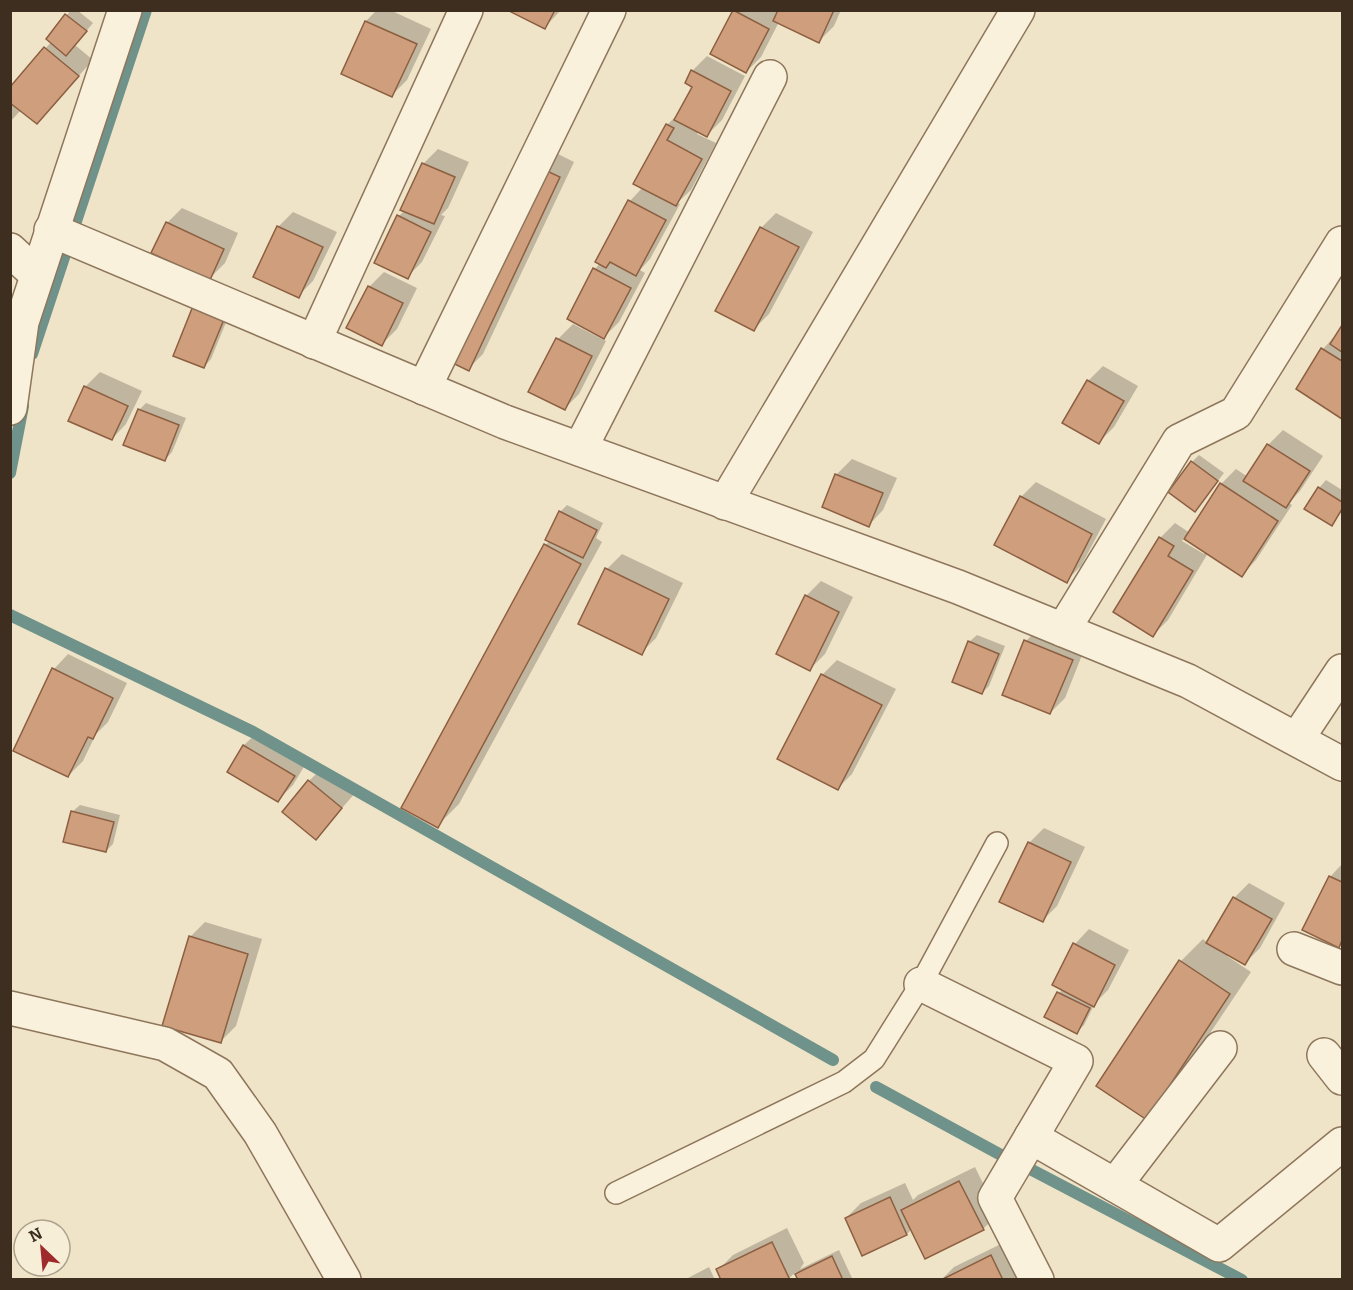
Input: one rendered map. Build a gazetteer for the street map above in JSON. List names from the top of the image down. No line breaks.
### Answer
{"north":"top left"}
